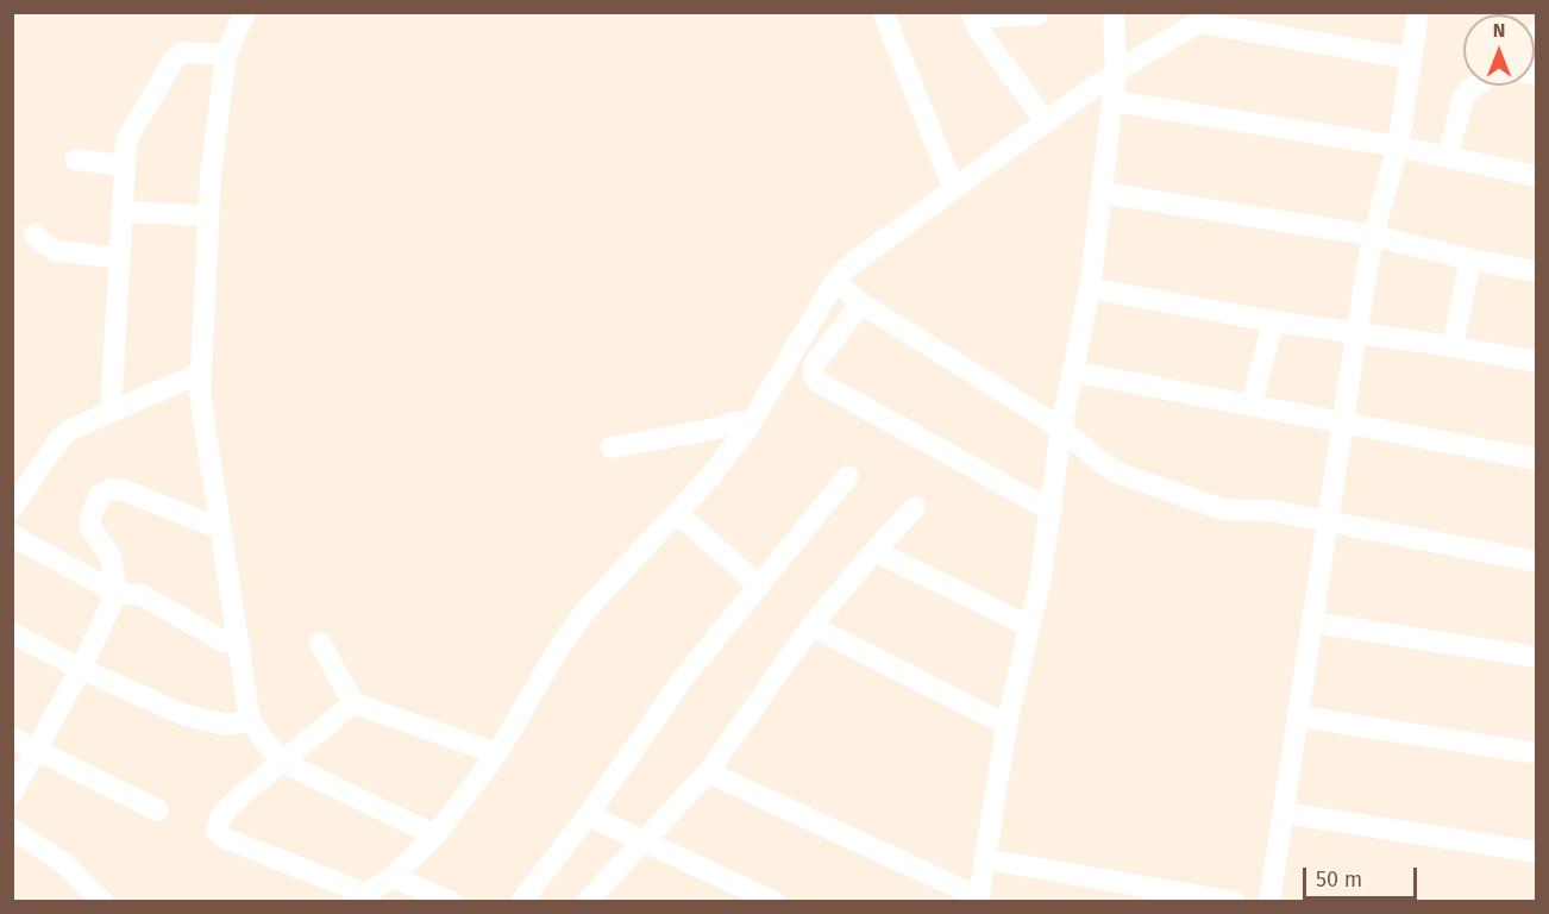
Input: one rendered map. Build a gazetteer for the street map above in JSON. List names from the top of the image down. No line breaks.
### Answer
{"scale_bar":"50 m","north":"top"}
